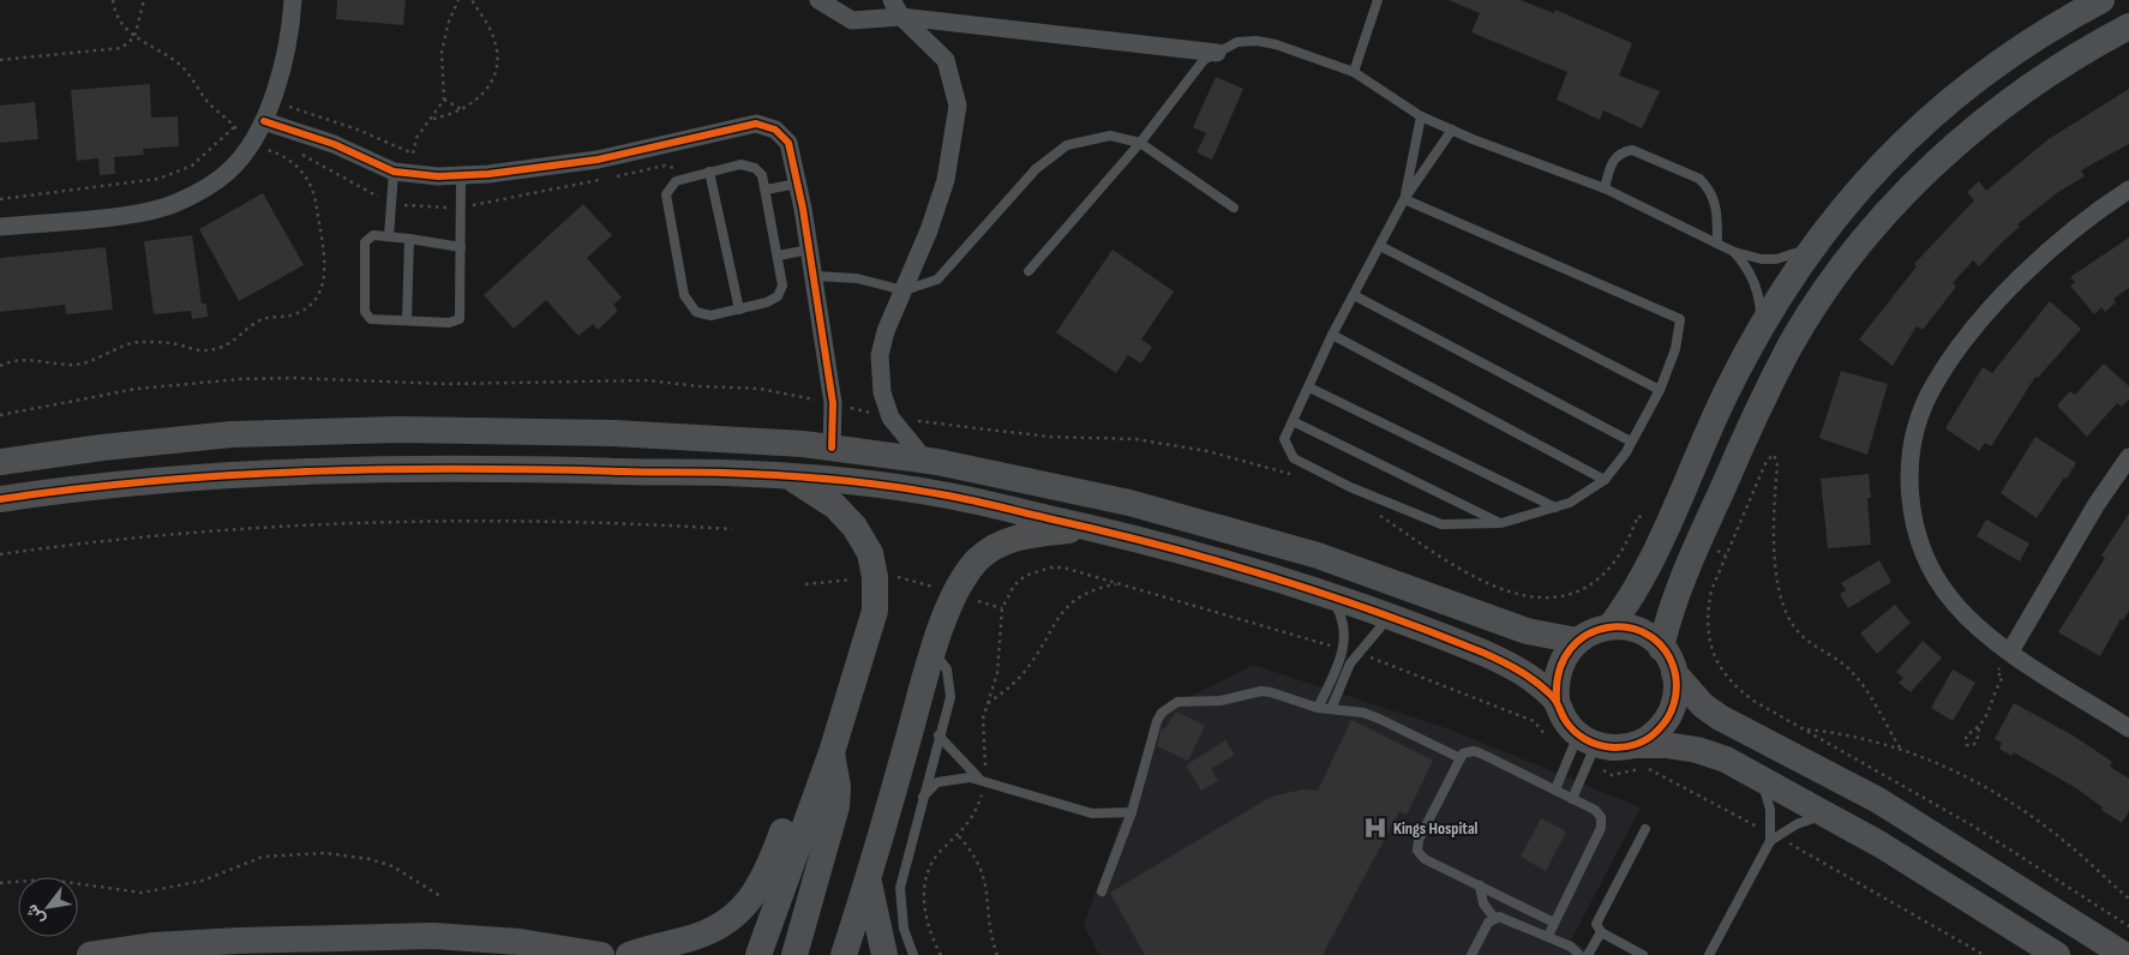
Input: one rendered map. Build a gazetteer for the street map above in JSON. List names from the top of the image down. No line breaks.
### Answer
{"places":{"hospital":["Kings Hospital"]},"north":"bottom left"}
